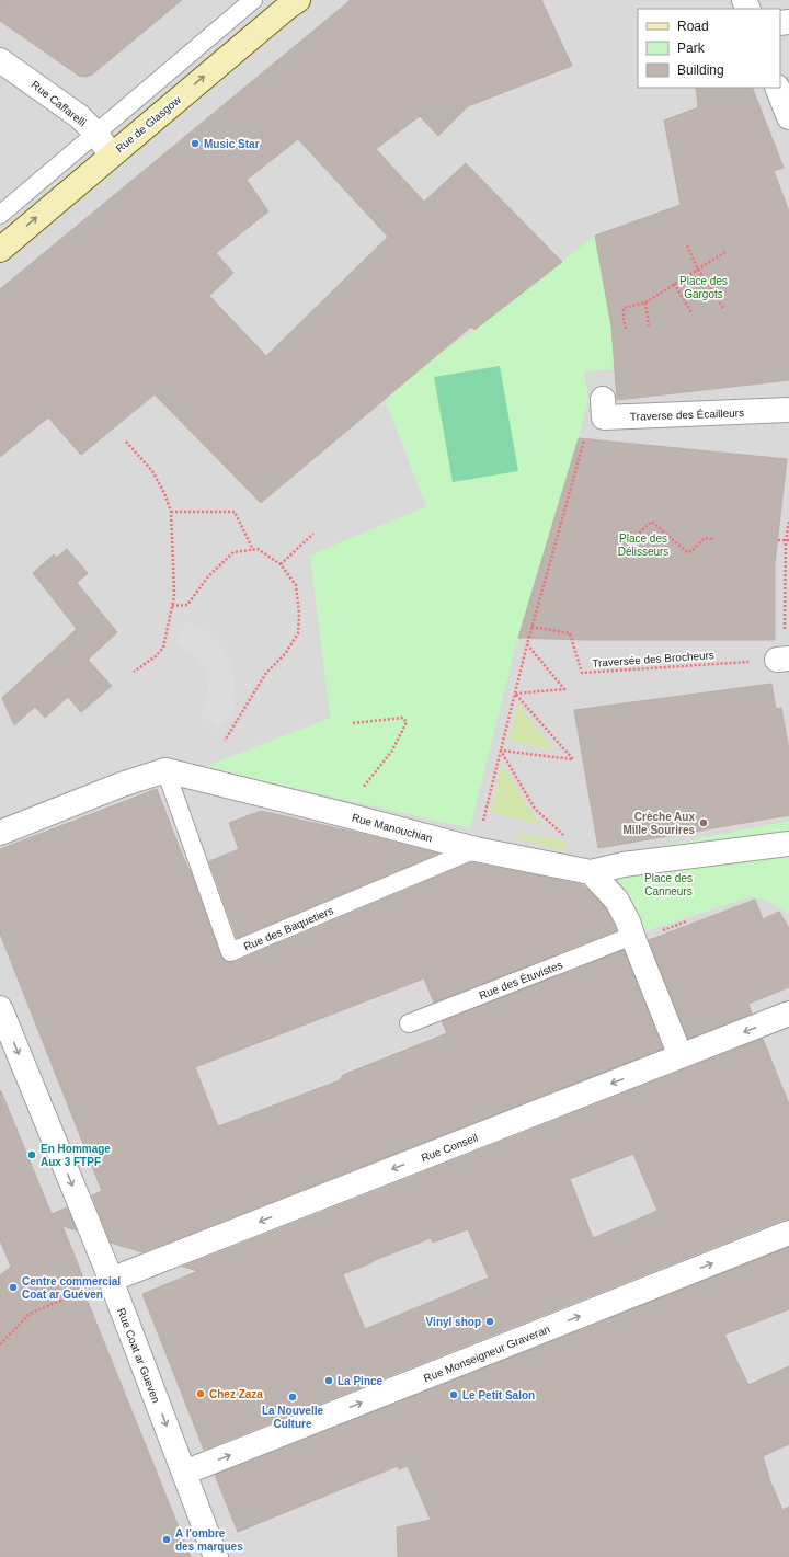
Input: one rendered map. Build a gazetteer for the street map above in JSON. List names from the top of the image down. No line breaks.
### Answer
{"streets":{"main road":["Rue de Glasgow"],"street":["Rue Caffarelli","Traverse des Écailleurs","Rue Manouchian","Rue Conseil","Rue Monseigneur Graveran","Rue Coat ar Gueven"],"lane":["Rue des Baquetiers","Rue des Étuvistes"],"path":["Traversée des Brocheurs"]},"crossings":[["Rue Caffarelli","Rue de Glasgow"],["Rue Manouchian","Rue des Baquetiers"],["Rue Conseil","Rue Coat ar Gueven"],["Rue Monseigneur Graveran","Rue Coat ar Gueven"]],"one_way":["Rue de Glasgow","Rue Conseil","Rue Monseigneur Graveran","Rue Coat ar Gueven"],"parks":["Place des Gargots","Place des Délisseurs","Place des Canneurs"],"places":["Music Star","Crèche Aux Mille Sourires","En Hommage Aux 3 FTPF","Centre commercial Coat ar Guéven","Vinyl shop","La Pince","Chez Zaza","Le Petit Salon","La Nouvelle Culture","A l'ombre des marques"],"legend":["Road","Park","Building"]}
